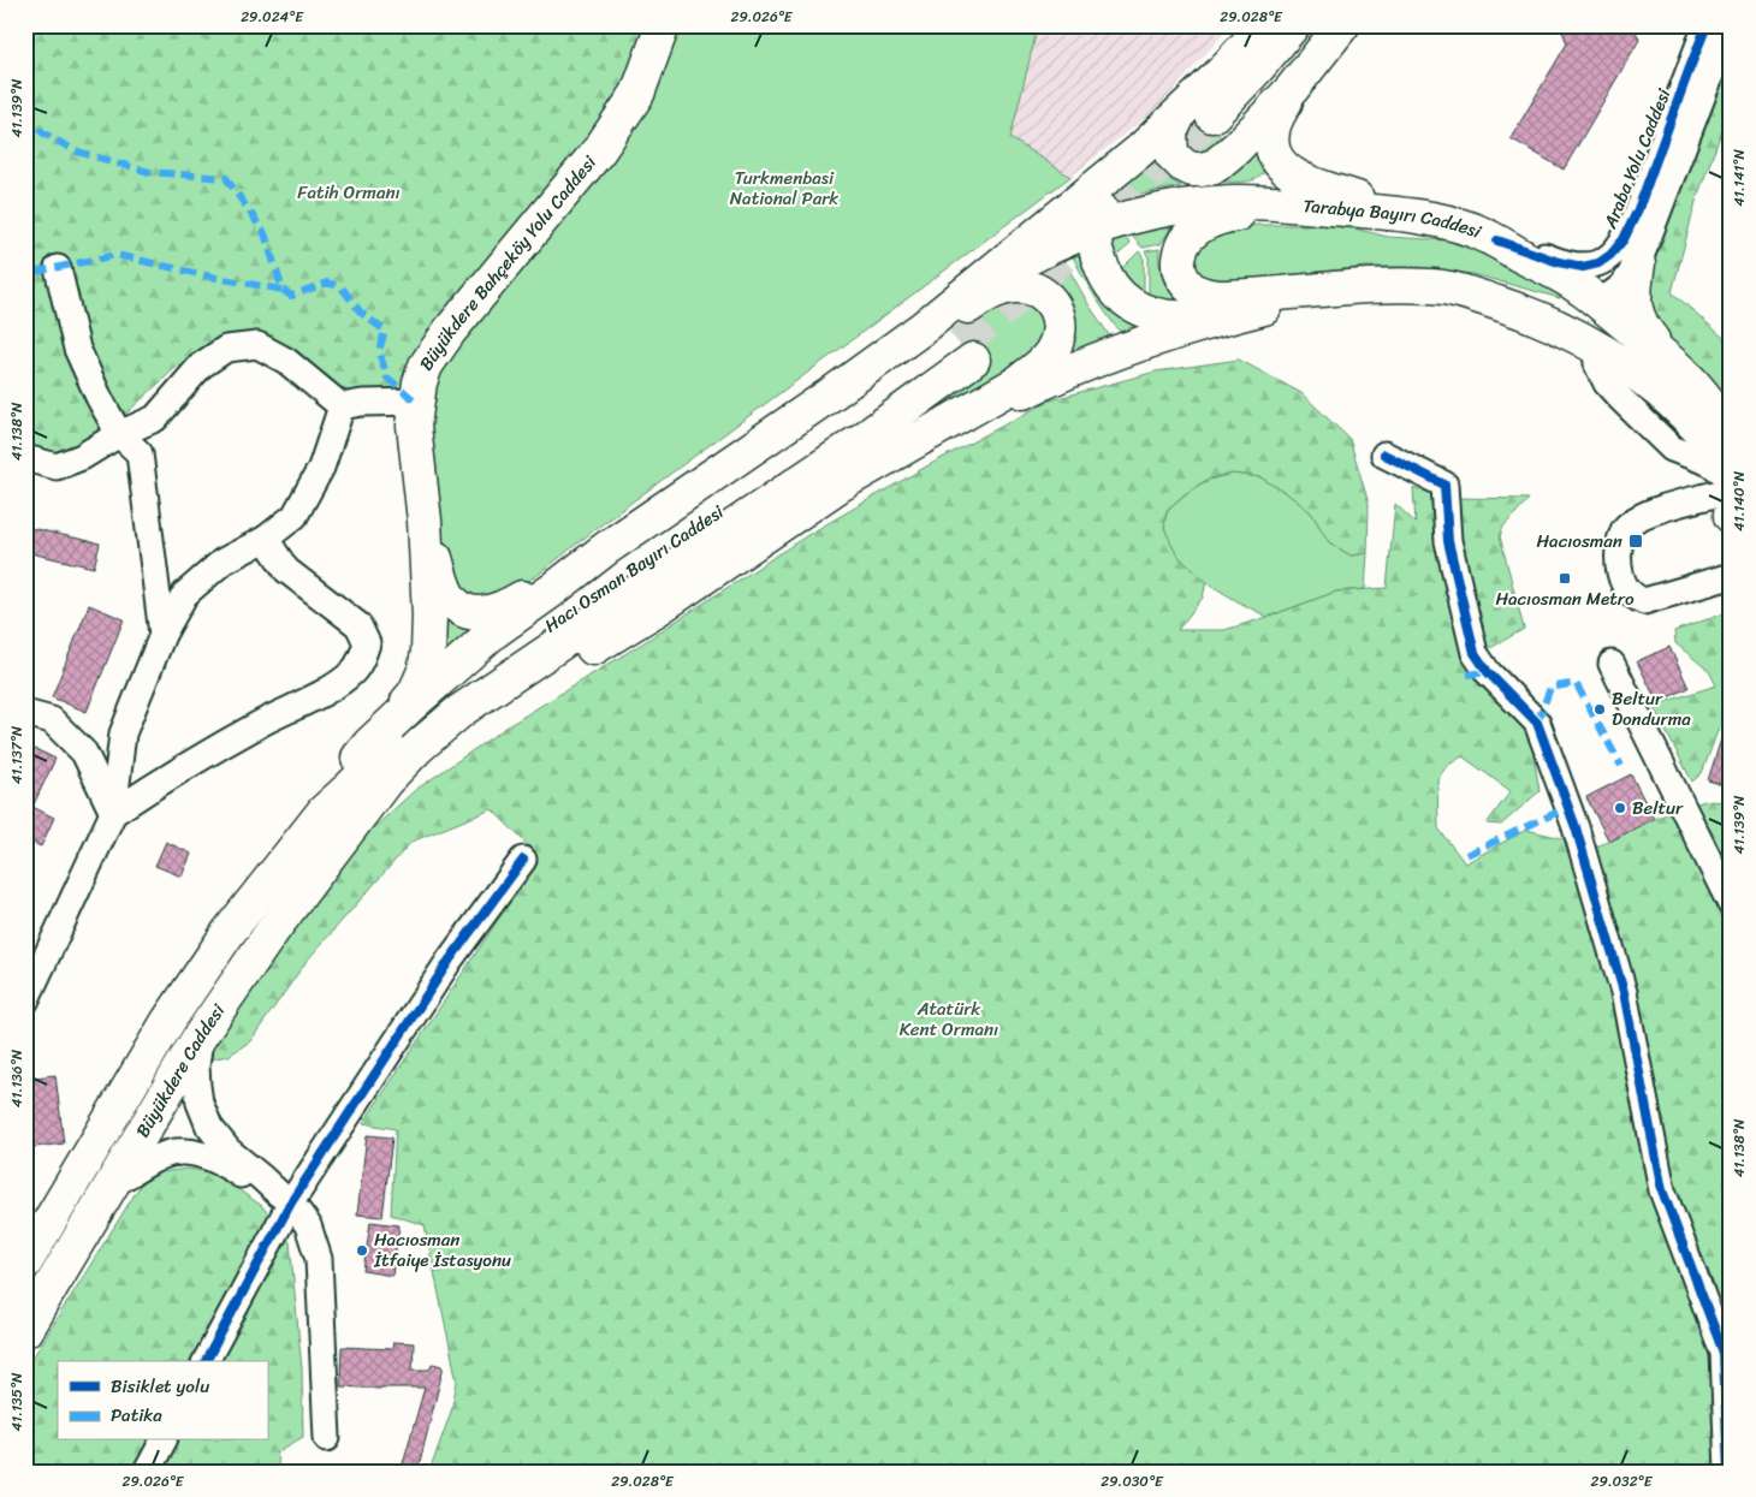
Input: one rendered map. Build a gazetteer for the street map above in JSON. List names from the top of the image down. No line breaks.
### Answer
{"streets":{"main road":["Tarabya Bayırı Caddesi","Büyükdere Bahçeköy Yolu Caddesi","Hacı Osman Bayırı Caddesi","Büyükdere Caddesi"],"street":["Araba Yolu Caddesi"]},"crossings":[["Araba Yolu Caddesi","Tarabya Bayırı Caddesi"],["Hacı Osman Bayırı Caddesi","Büyükdere Caddesi"]],"parks":["Turkmenbasi National Park","Fatih Ormanı","Atatürk Kent Ormanı"],"places":{"transit":["Hacıosman","Hacıosman Metro"],"other":["Beltur Dondurma","Beltur","Hacıosman İtfaiye İstasyonu"]},"legend":["Bisiklet yolu","Patika"],"coordinates":["29.024°E","29.026°E","29.028°E","41.139°N","41.141°N","41.138°N","41.140°N","41.137°N","41.136°N","41.135°N","29.030°E","29.032°E"]}
